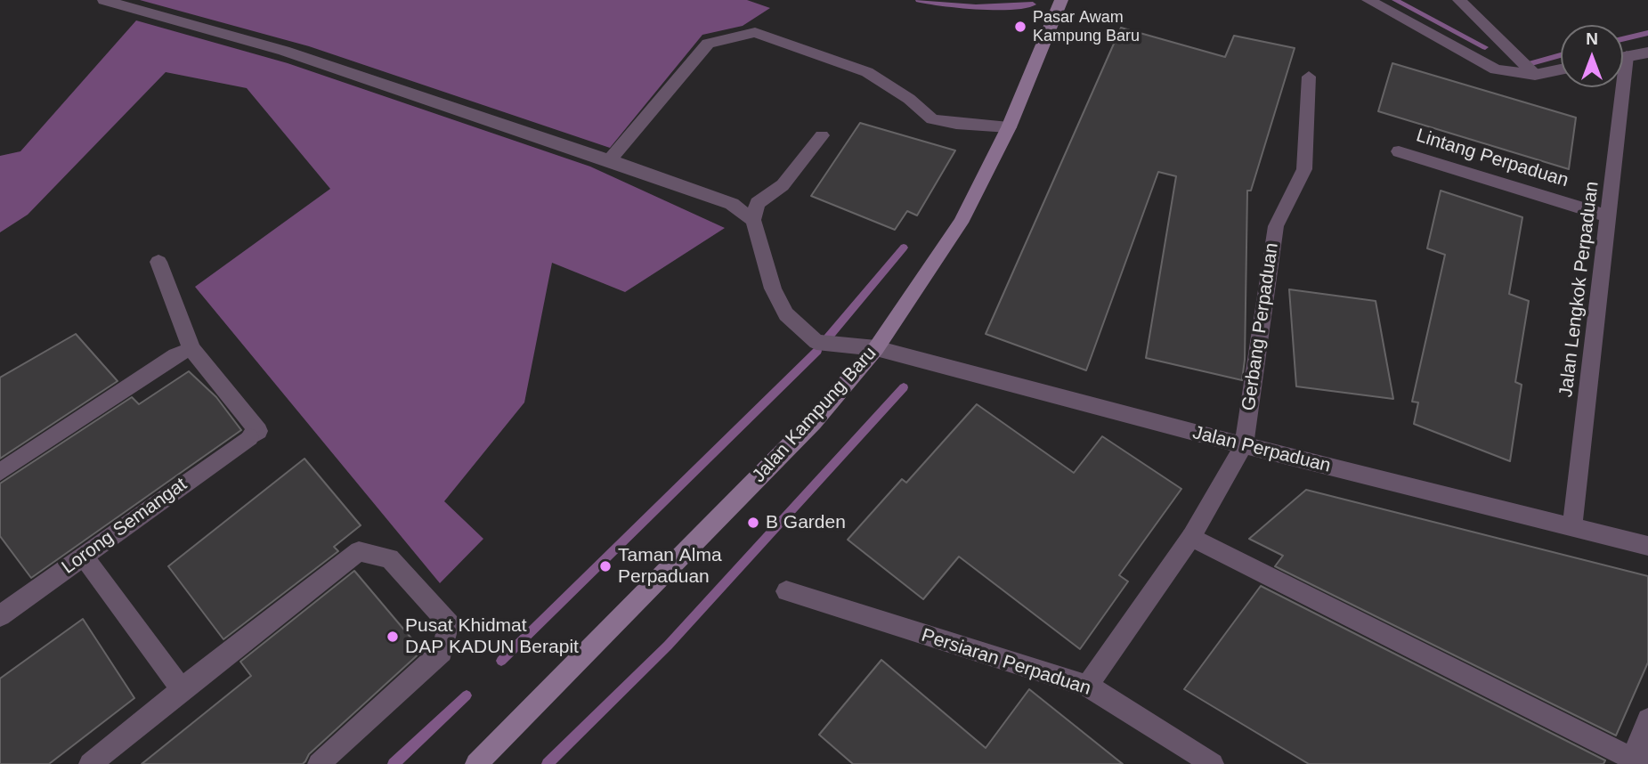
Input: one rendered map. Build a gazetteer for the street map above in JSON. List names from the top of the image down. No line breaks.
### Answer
{"streets":{"main road":["Jalan Kampung Baru"],"street":["Lintang Perpaduan","Jalan Lengkok Perpaduan","Gerbang Perpaduan","Jalan Perpaduan","Lorong Semangat","Persiaran Perpaduan"]},"crossings":[["Lintang Perpaduan","Jalan Lengkok Perpaduan"],["Jalan Lengkok Perpaduan","Jalan Perpaduan"],["Gerbang Perpaduan","Jalan Perpaduan"],["Gerbang Perpaduan","Persiaran Perpaduan"],["Jalan Kampung Baru","Jalan Perpaduan"]],"places":["Pasar Awam Kampung Baru","B Garden","Taman Alma Perpaduan","Pusat Khidmat DAP KADUN Berapit"],"north":"top"}
